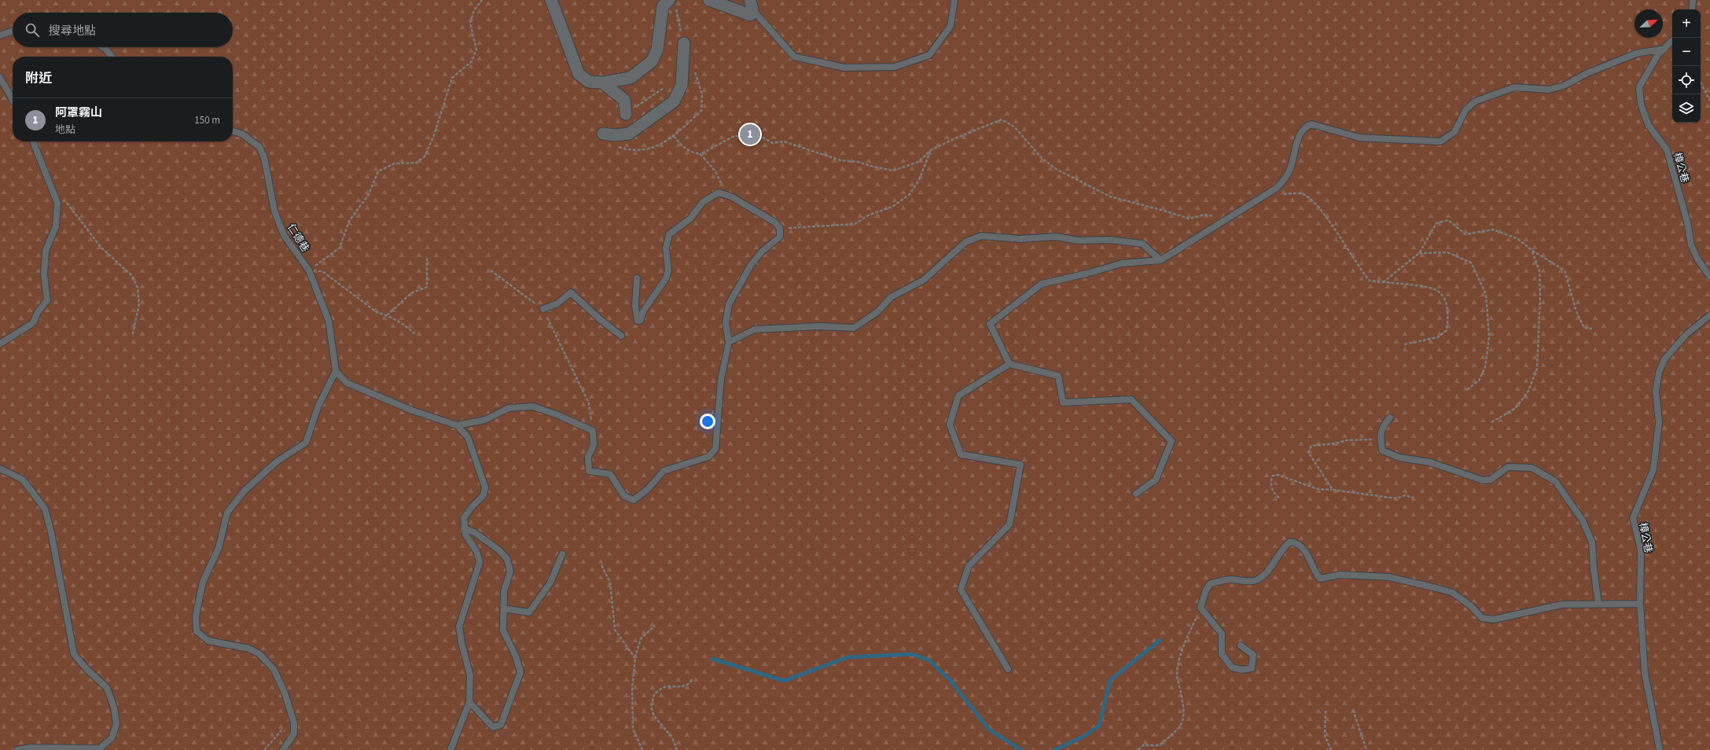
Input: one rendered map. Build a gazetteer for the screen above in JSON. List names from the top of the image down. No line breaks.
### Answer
{"streets":{"lane":["樟公巷","仁德巷"]},"north":"top right","page":{"map_buttons":["+","−"],"search":"搜尋地點","heading":"附近","list":[{"mark":"1","name":"阿罩霧山","note":"地點","value":"150 m"}],"pins":"1"}}
